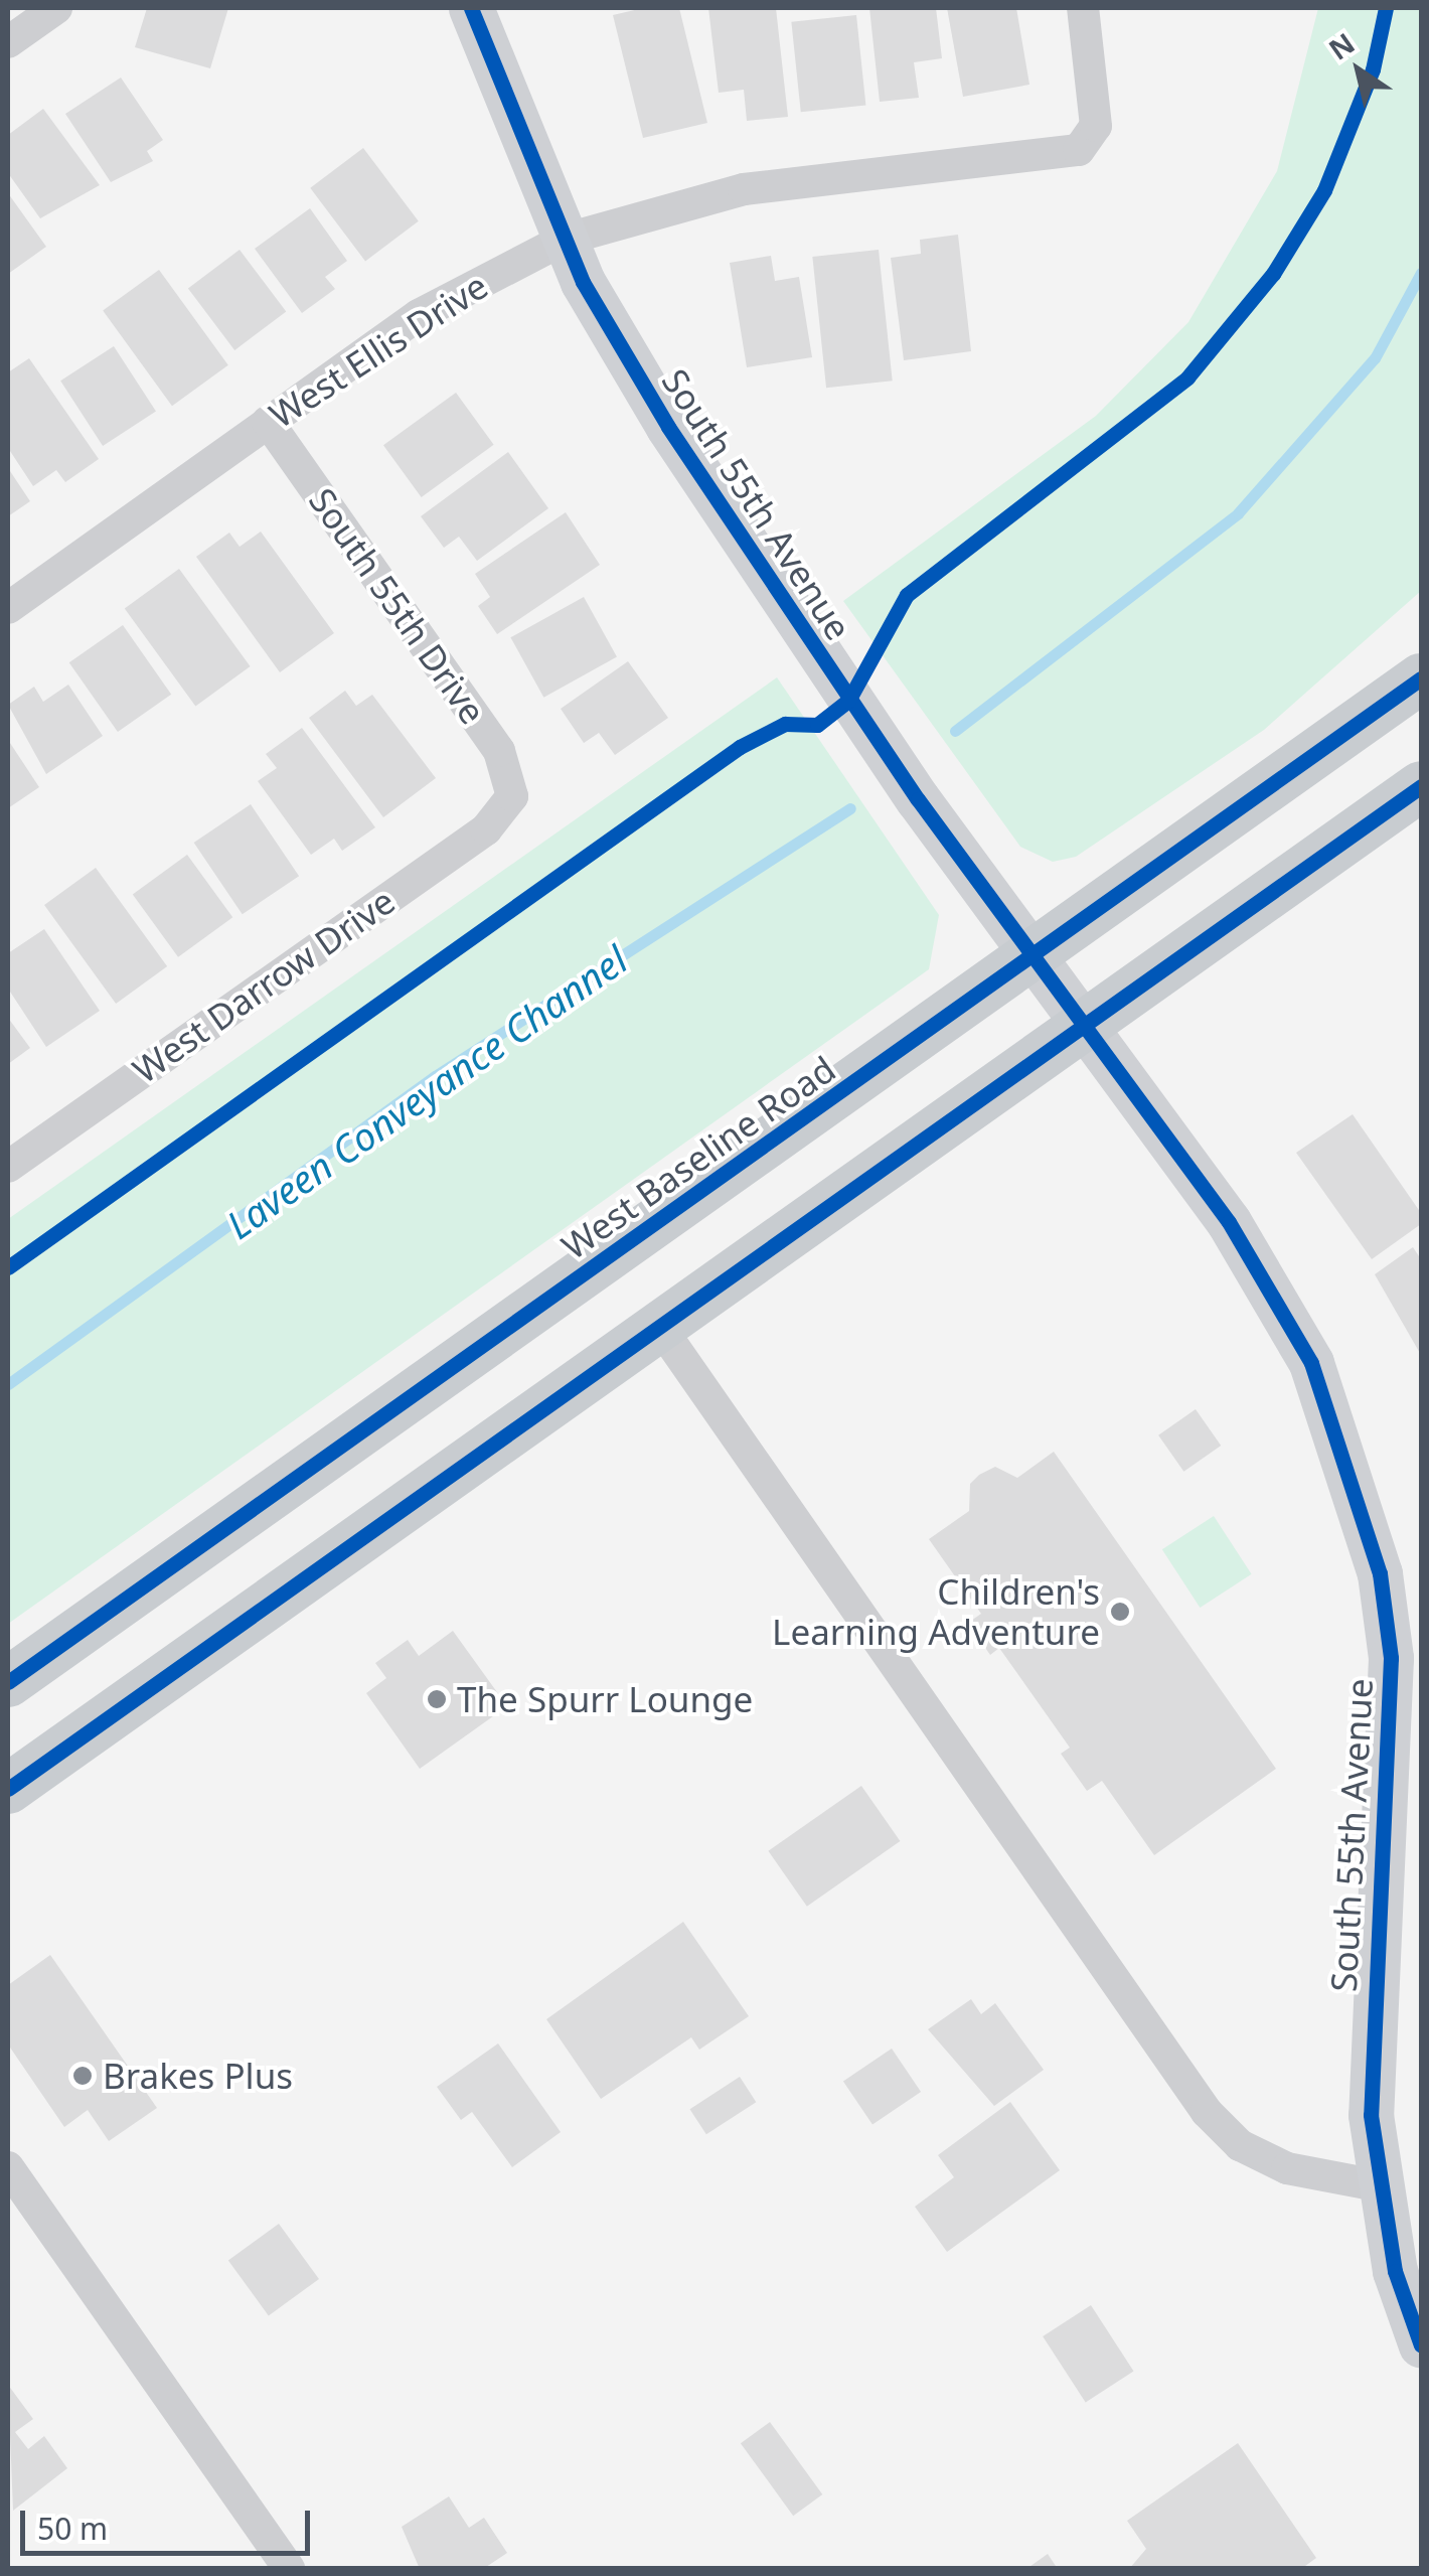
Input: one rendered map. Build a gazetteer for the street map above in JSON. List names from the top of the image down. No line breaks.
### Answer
{"streets":{"main road":["West Baseline Road"],"street":["West Ellis Drive","South 55th Avenue","South 55th Drive","West Darrow Drive"]},"crossings":[["West Ellis Drive","South 55th Avenue"],["West Ellis Drive","South 55th Drive"],["South 55th Avenue","West Baseline Road"],["South 55th Drive","West Darrow Drive"]],"water":["Laveen Conveyance Channel"],"places":["Children's Learning Adventure","The Spurr Lounge","Brakes Plus"],"scale_bar":"50 m","north":"top left"}
